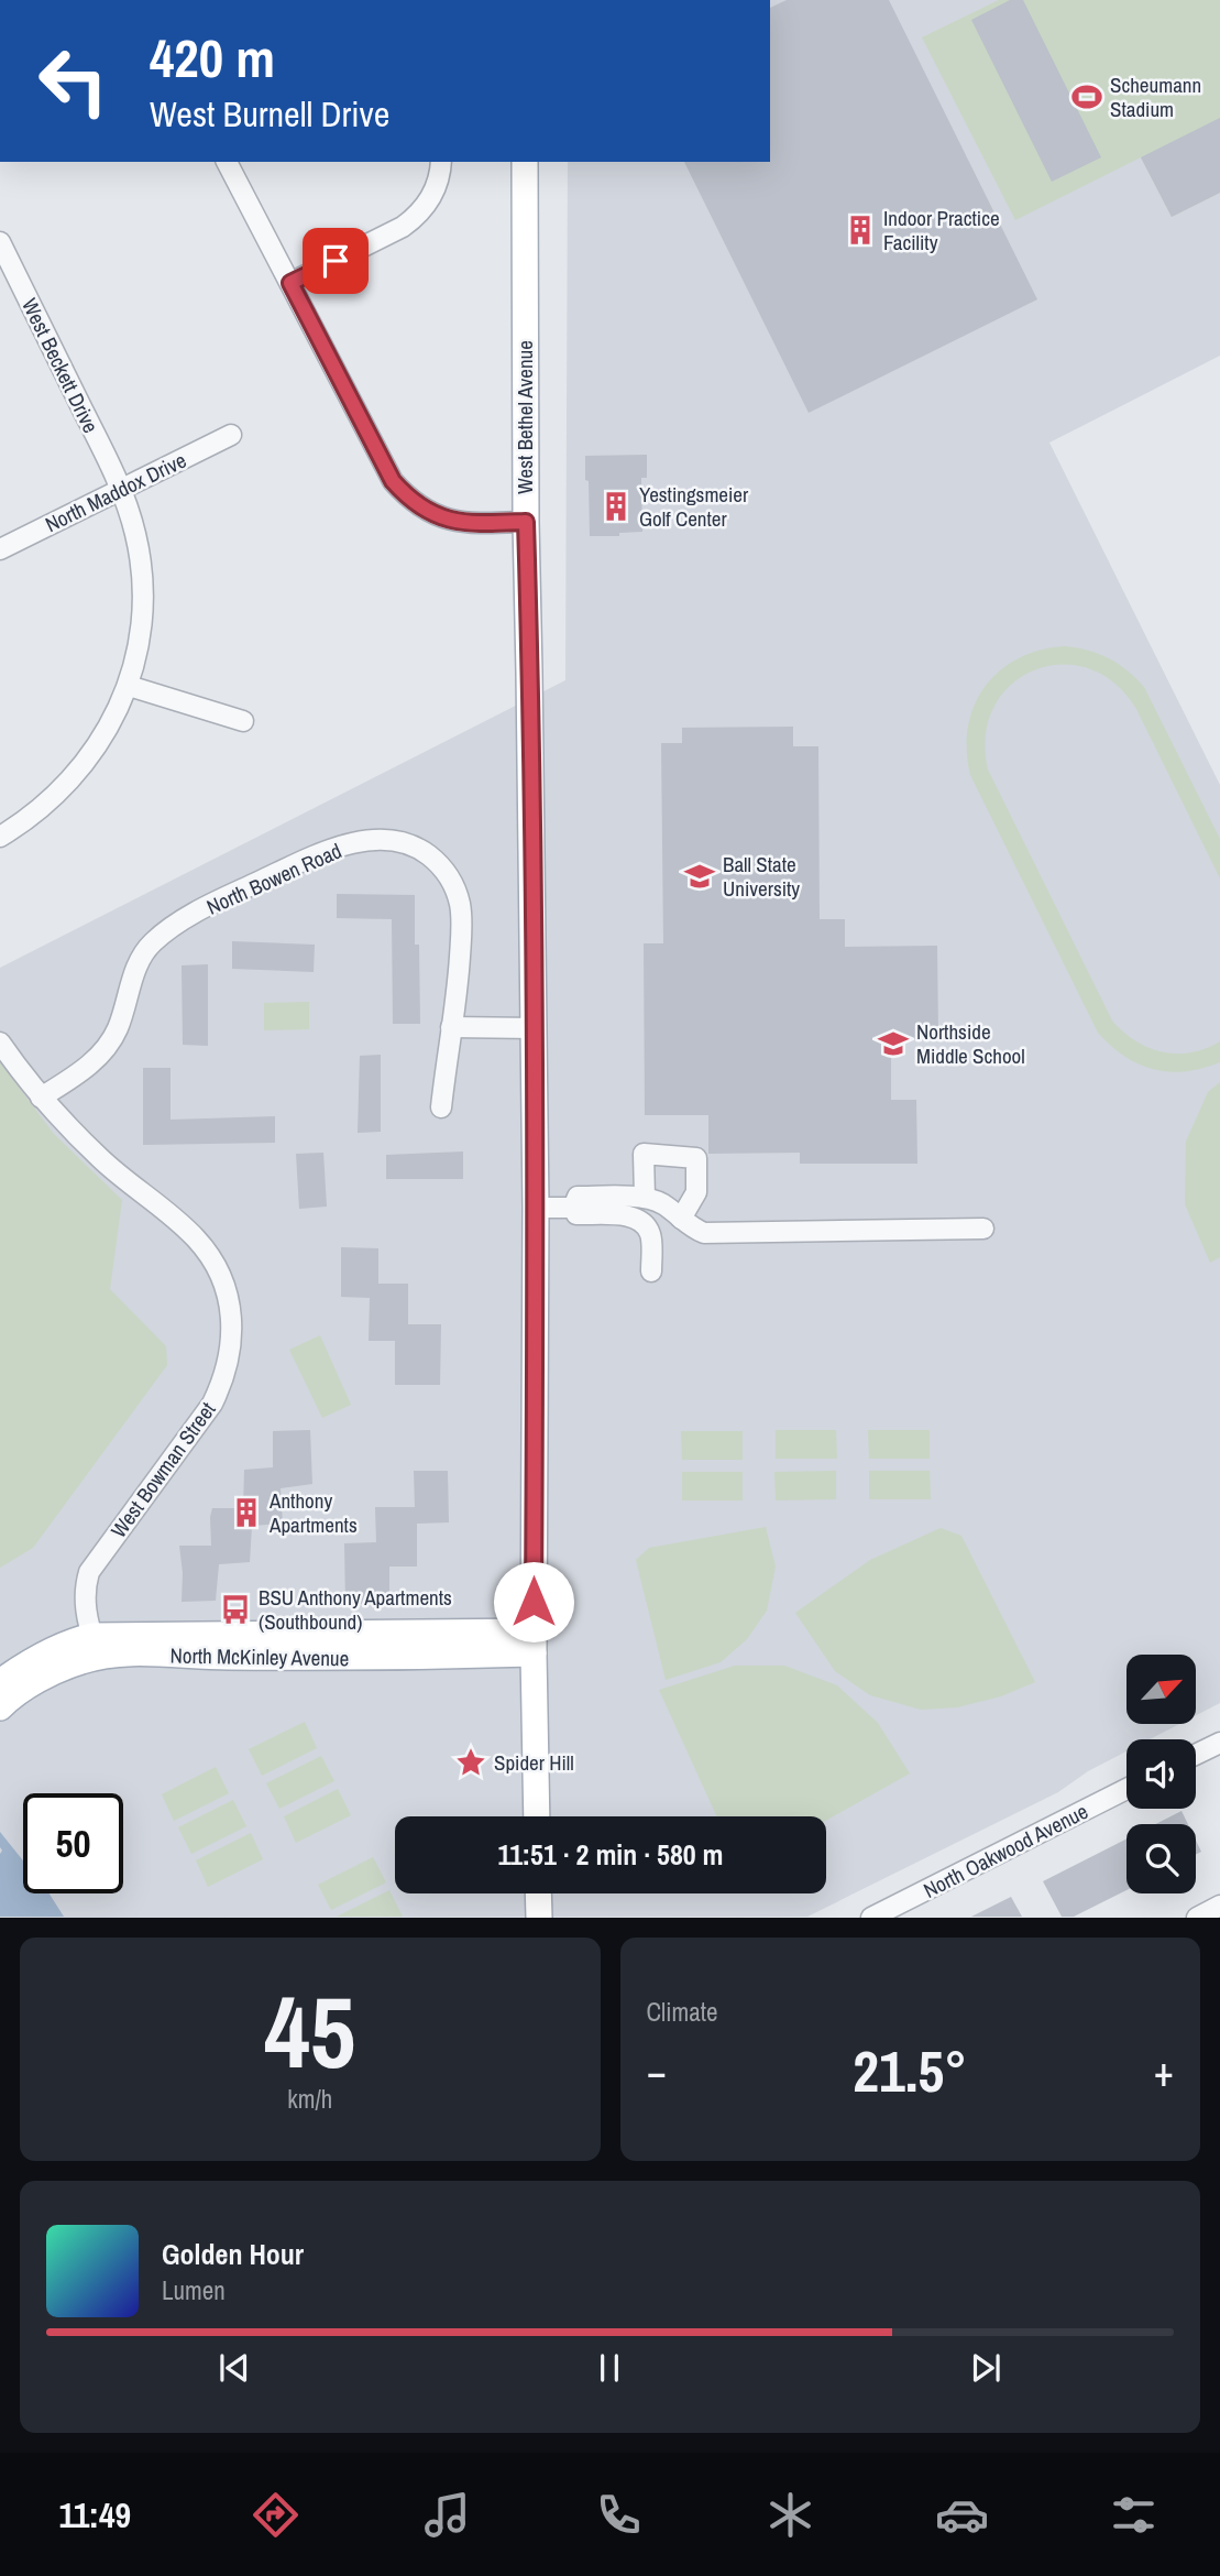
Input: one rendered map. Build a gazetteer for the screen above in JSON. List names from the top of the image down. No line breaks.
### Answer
{"streets":{"main road":["West Bethel Avenue","North McKinley Avenue"],"street":["West Beckett Drive","North Maddox Drive","North Bowen Road","West Bowman Street","North Oakwood Avenue"]},"crossings":[["West Beckett Drive","North Maddox Drive"],["West Bethel Avenue","North McKinley Avenue"],["North Bowen Road","West Bowman Street"],["West Bowman Street","North McKinley Avenue"]],"places":{"sports":["Scheumann Stadium"],"building":["Indoor Practice Facility","Yestingsmeier Golf Center","Anthony Apartments"],"school or university":["Ball State University","Northside Middle School"],"bus stop":["BSU Anthony Apartments (Southbound)"],"place":["Spider Hill"]},"north":"top right","page":{"turn":["420 m","West Burnell Drive"],"limit":"50","trip":"11:51 · 2 min · 580 m","tile":[["45","km/h"],"Climate"],"heat":["−","21.5°","+"],"song":["Golden Hour","Lumen"],"tabs":"11:49"}}
